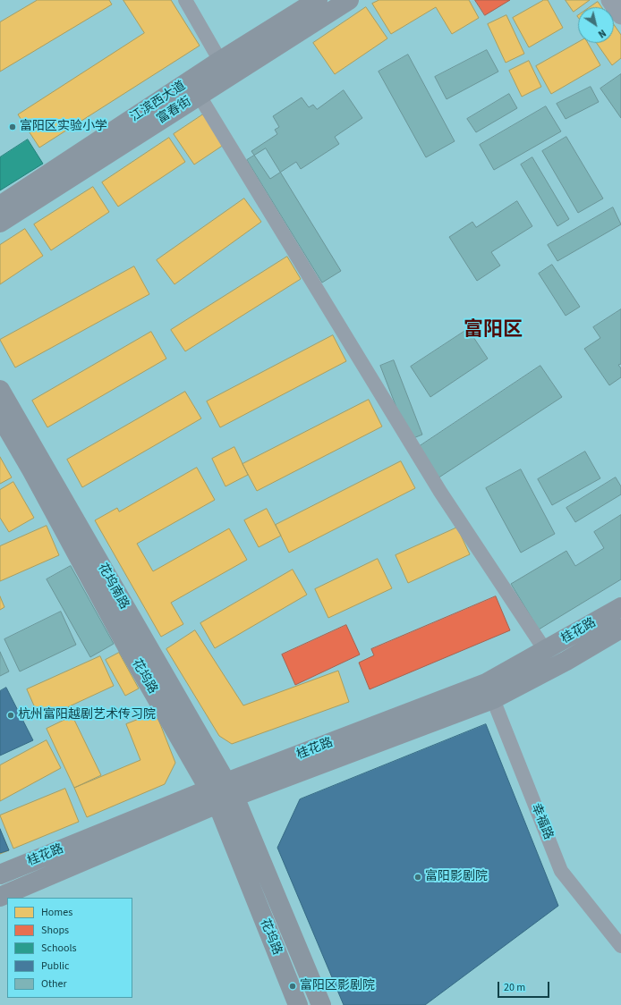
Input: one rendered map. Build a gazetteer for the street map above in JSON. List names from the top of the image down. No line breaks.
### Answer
{"streets":{"main road":["江滨西大道","富春街","花坞南路","桂花路","花坞路"],"street":["幸福路"]},"crossings":[["花坞南路","桂花路"],["花坞南路","花坞路"],["桂花路","花坞路"],["桂花路","幸福路"]],"districts":["富阳区"],"places":["富阳区实验小学","杭州富阳越剧艺术传习院","富阳影剧院","富阳区影剧院"],"legend":["Homes","Shops","Schools","Public","Other"],"scale_bar":"20 m","north":"bottom right"}
